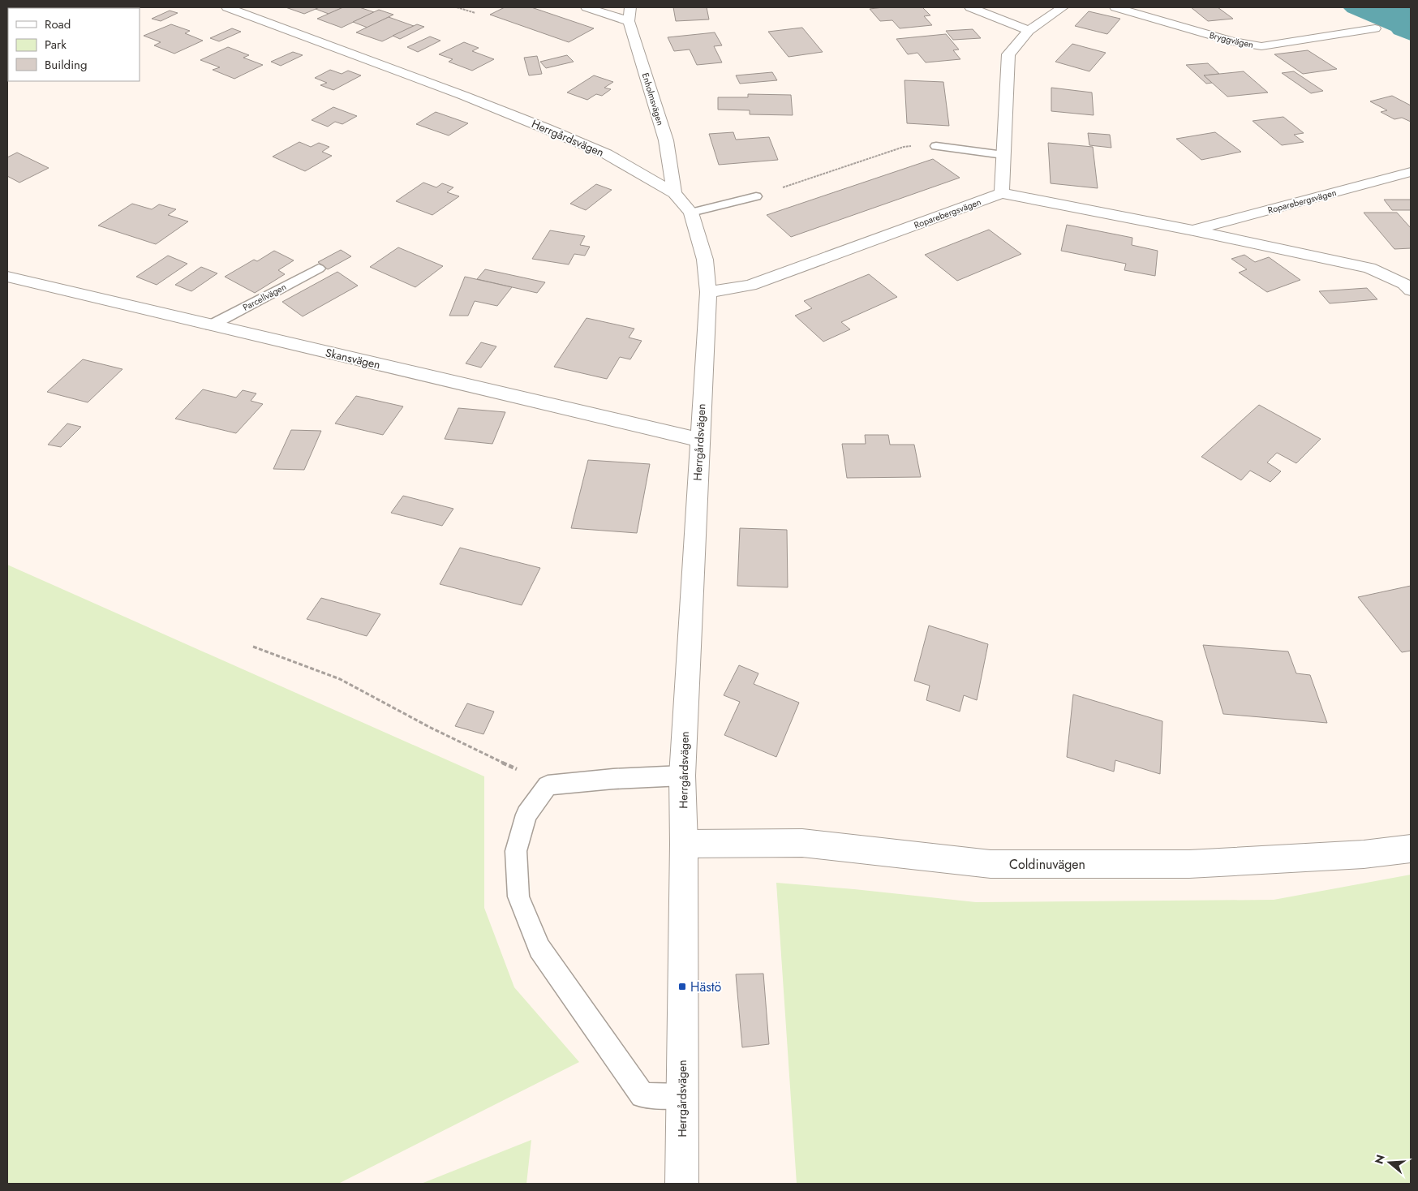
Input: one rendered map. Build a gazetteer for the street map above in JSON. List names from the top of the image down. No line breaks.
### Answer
{"streets":{"street":["Bryggvägen","Enholmsvägen","Herrgårdsvägen","Roparebergsvägen","Skansvägen","Coldinuvägen"],"lane":["Parcellvägen"]},"crossings":[["Enholmsvägen","Herrgårdsvägen"],["Herrgårdsvägen","Roparebergsvägen"],["Herrgårdsvägen","Skansvägen"],["Herrgårdsvägen","Coldinuvägen"],["Parcellvägen","Skansvägen"]],"places":{"transit":["Hästö"]},"legend":["Road","Park","Building"],"north":"left"}
